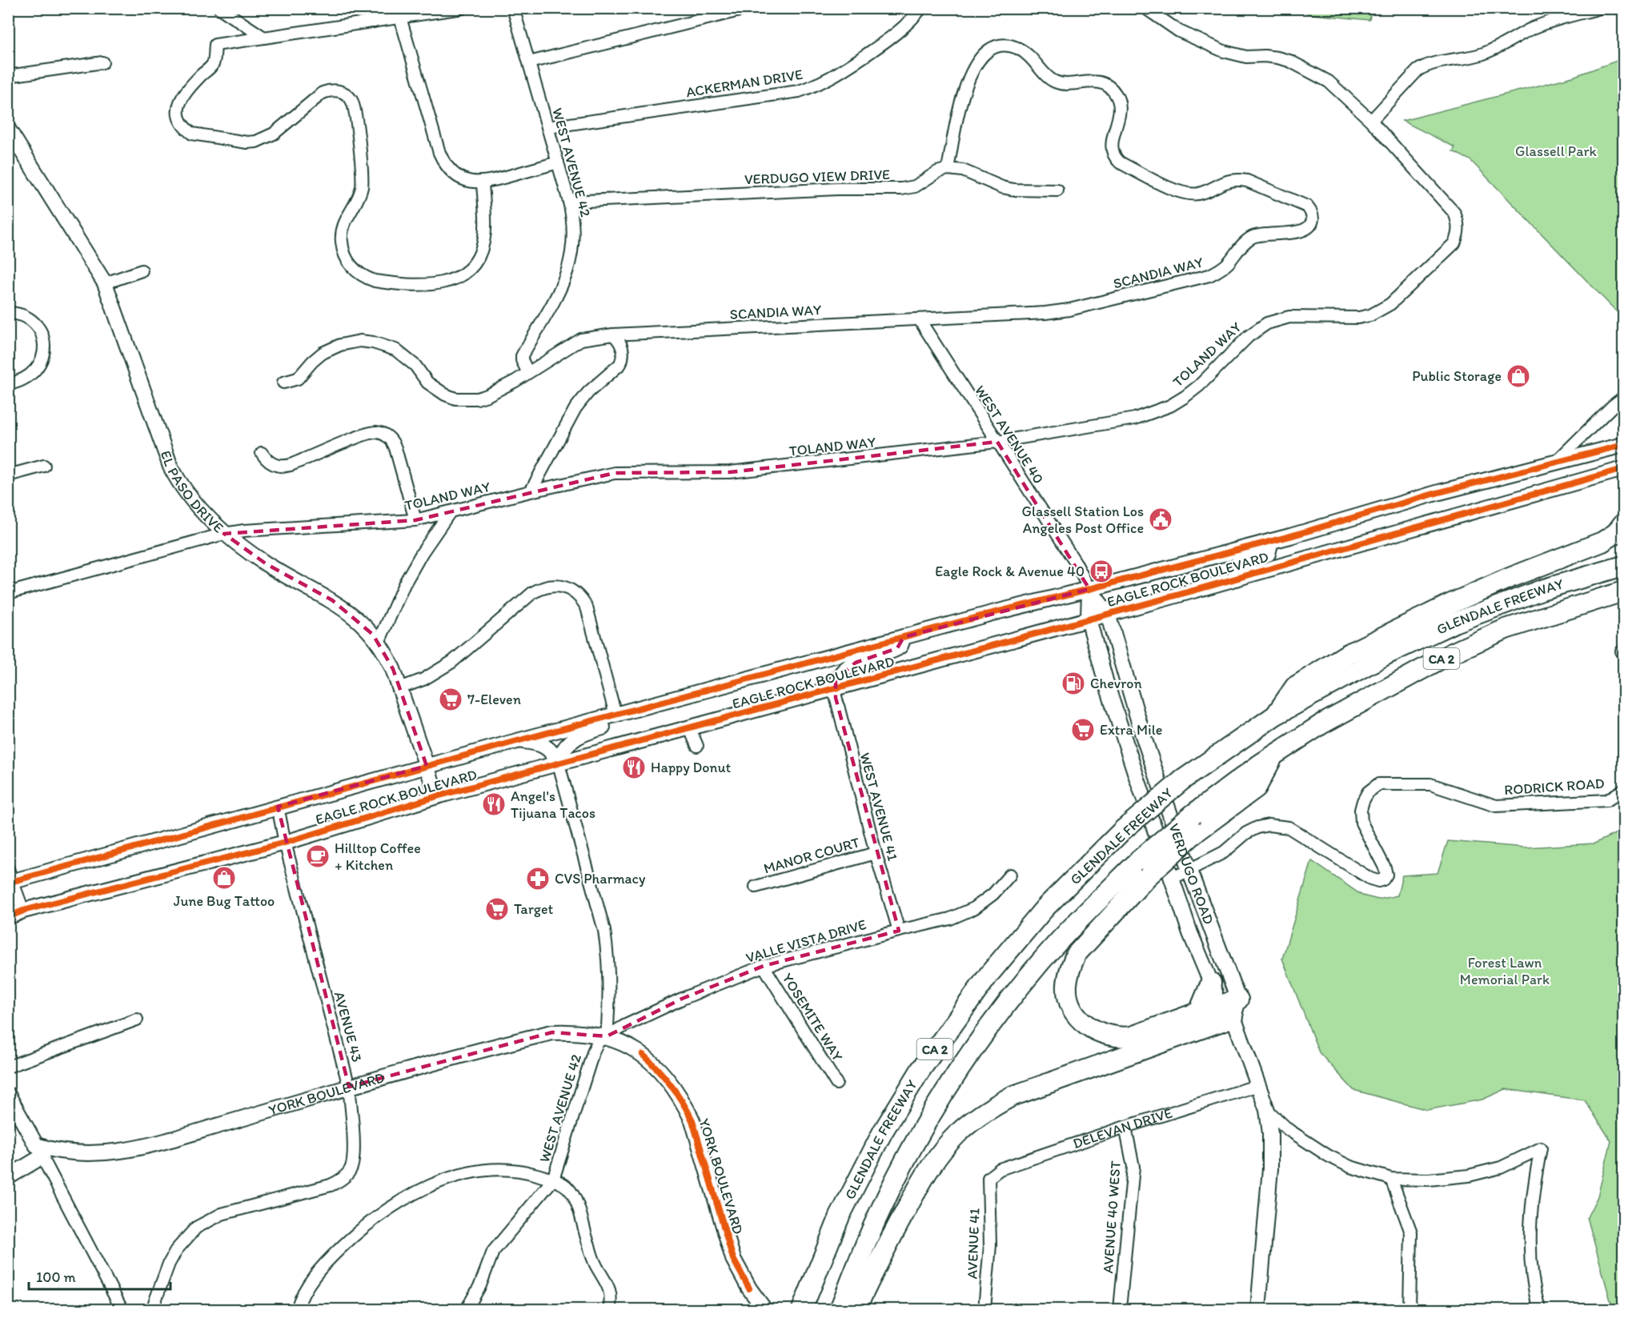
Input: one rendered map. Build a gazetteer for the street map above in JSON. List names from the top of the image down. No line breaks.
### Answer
{"streets":{"highway":["GLENDALE FREEWAY","CA 2"],"main road":["EL PASO DRIVE","EAGLE ROCK BOULEVARD","VERDUGO ROAD","YORK BOULEVARD"],"street":["ACKERMAN DRIVE","WEST AVENUE 42","VERDUGO VIEW DRIVE","SCANDIA WAY","TOLAND WAY","WEST AVENUE 40","RODRICK ROAD","WEST AVENUE 41","MANOR COURT","VALLE VISTA DRIVE","YOSEMITE WAY","AVENUE 43","DELEVAN DRIVE","AVENUE 40 WEST","AVENUE 41"]},"crossings":[["ACKERMAN DRIVE","WEST AVENUE 42"],["WEST AVENUE 42","VERDUGO VIEW DRIVE"],["WEST AVENUE 42","SCANDIA WAY"],["WEST AVENUE 42","VALLE VISTA DRIVE"],["WEST AVENUE 42","YORK BOULEVARD"],["VERDUGO VIEW DRIVE","SCANDIA WAY"],["SCANDIA WAY","WEST AVENUE 40"],["TOLAND WAY","WEST AVENUE 40"],["TOLAND WAY","EL PASO DRIVE"],["WEST AVENUE 40","EAGLE ROCK BOULEVARD"],["WEST AVENUE 40","VERDUGO ROAD"],["EL PASO DRIVE","EAGLE ROCK BOULEVARD"],["EAGLE ROCK BOULEVARD","WEST AVENUE 41"],["EAGLE ROCK BOULEVARD","VERDUGO ROAD"],["EAGLE ROCK BOULEVARD","AVENUE 43"],["RODRICK ROAD","VERDUGO ROAD"],["WEST AVENUE 41","MANOR COURT"],["WEST AVENUE 41","VALLE VISTA DRIVE"],["VERDUGO ROAD","DELEVAN DRIVE"],["VALLE VISTA DRIVE","YOSEMITE WAY"],["VALLE VISTA DRIVE","YORK BOULEVARD"],["AVENUE 43","YORK BOULEVARD"],["DELEVAN DRIVE","AVENUE 40 WEST"],["DELEVAN DRIVE","AVENUE 41"]],"parks":["Glassell Park","Forest Lawn Memorial Park"],"places":{"shop":["Public Storage","June Bug Tattoo"],"public building":["Glassell Station Los Angeles Post Office"],"bus stop":["Eagle Rock & Avenue 40"],"fuel station":["Chevron"],"supermarket":["7-Eleven","Extra Mile","Target"],"restaurant":["Happy Donut","Angel's Tijuana Tacos"],"cafe":["Hilltop Coffee + Kitchen"],"pharmacy":["CVS Pharmacy"]},"scale_bar":"100 m"}
